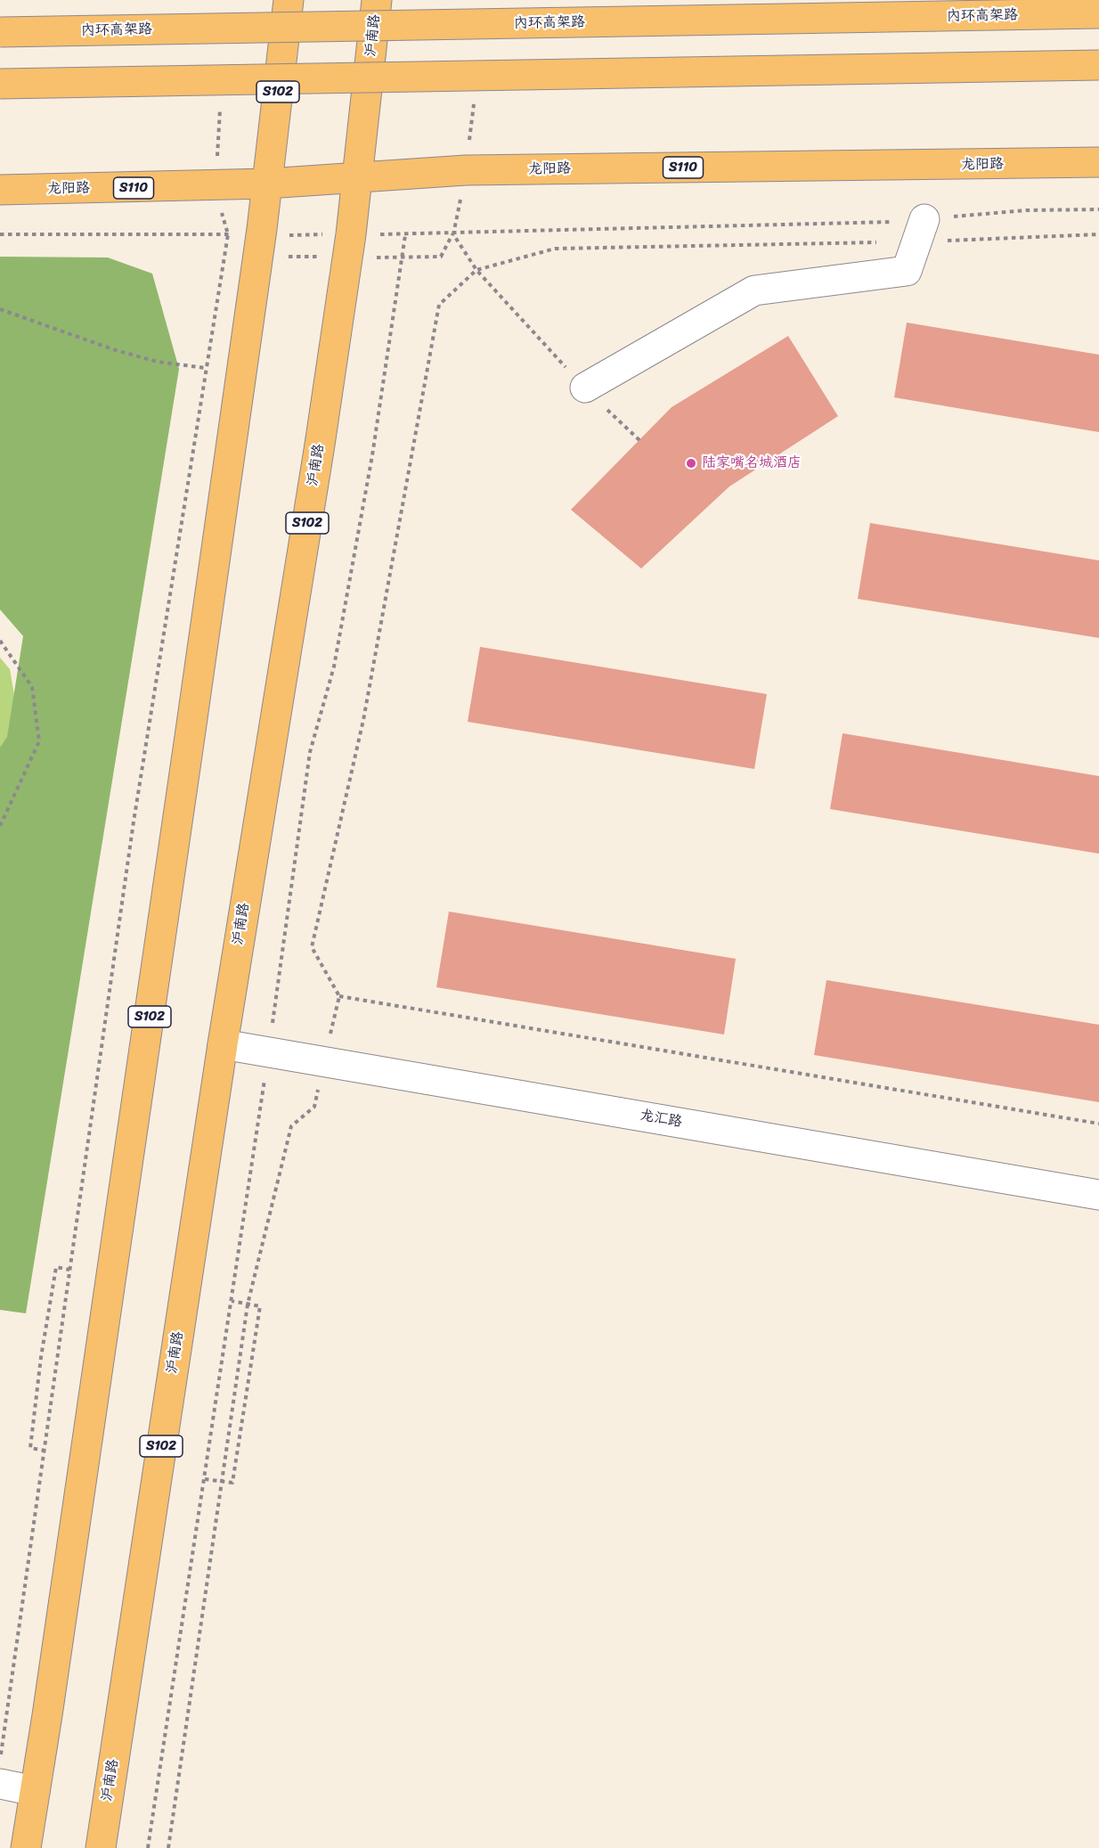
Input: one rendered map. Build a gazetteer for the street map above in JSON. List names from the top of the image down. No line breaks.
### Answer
{"streets":{"main road":["内环高架路","沪南路","S102","龙阳路","S110"],"street":["龙汇路"]},"crossings":[["沪南路","龙阳路"],["沪南路","龙汇路"],["S102","龙阳路"]],"places":["陆家嘴名城酒店"]}
